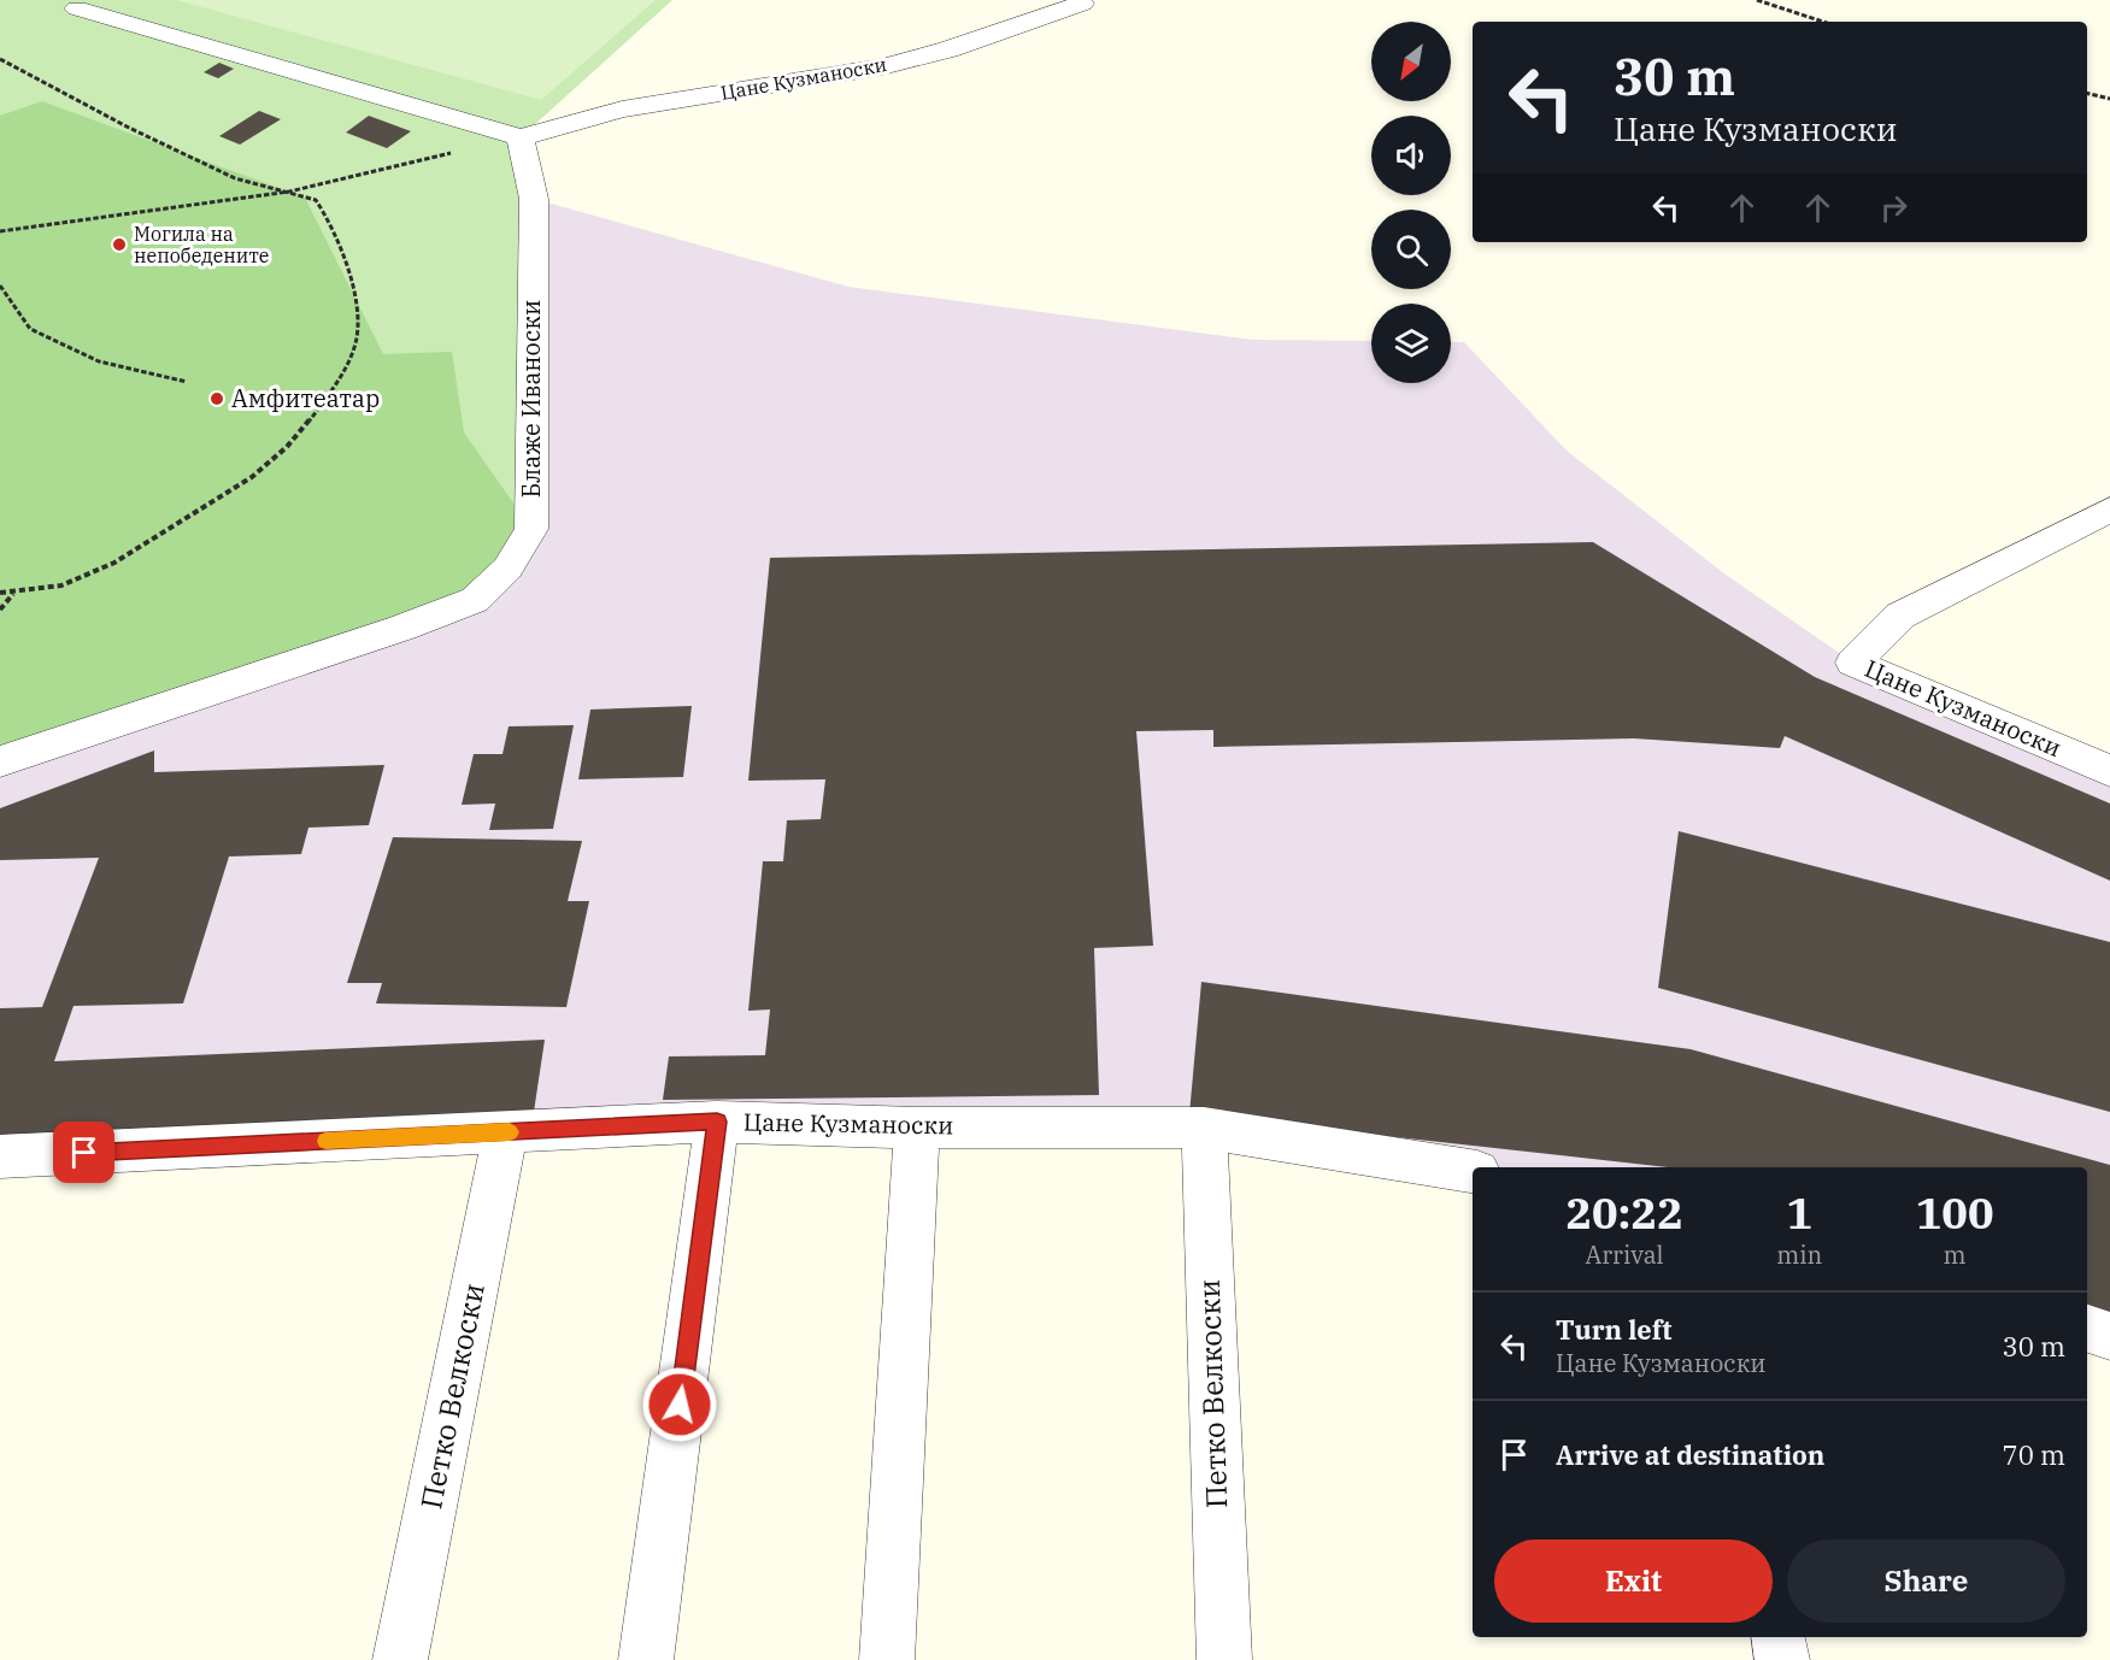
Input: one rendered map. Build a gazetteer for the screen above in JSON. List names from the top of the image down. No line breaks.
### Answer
{"streets":{"street":["Цане Кузманоски","Блаже Иваноски","Петко Велкоски"]},"crossings":[["Цане Кузманоски","Блаже Иваноски"],["Цане Кузманоски","Петко Велкоски"]],"places":["Могила на непобедените","Амфитеатар"],"north":"bottom left","page":{"turn":["30 m","Цане Кузманоски"],"eta":["20:22","Arrival","1","min","100","m"],"list":[{"name":"Turn left","note":"Цане Кузманоски","value":"30 m"},{"name":"Arrive at destination","value":"70 m"}],"buttons":["Exit","Share"]}}
